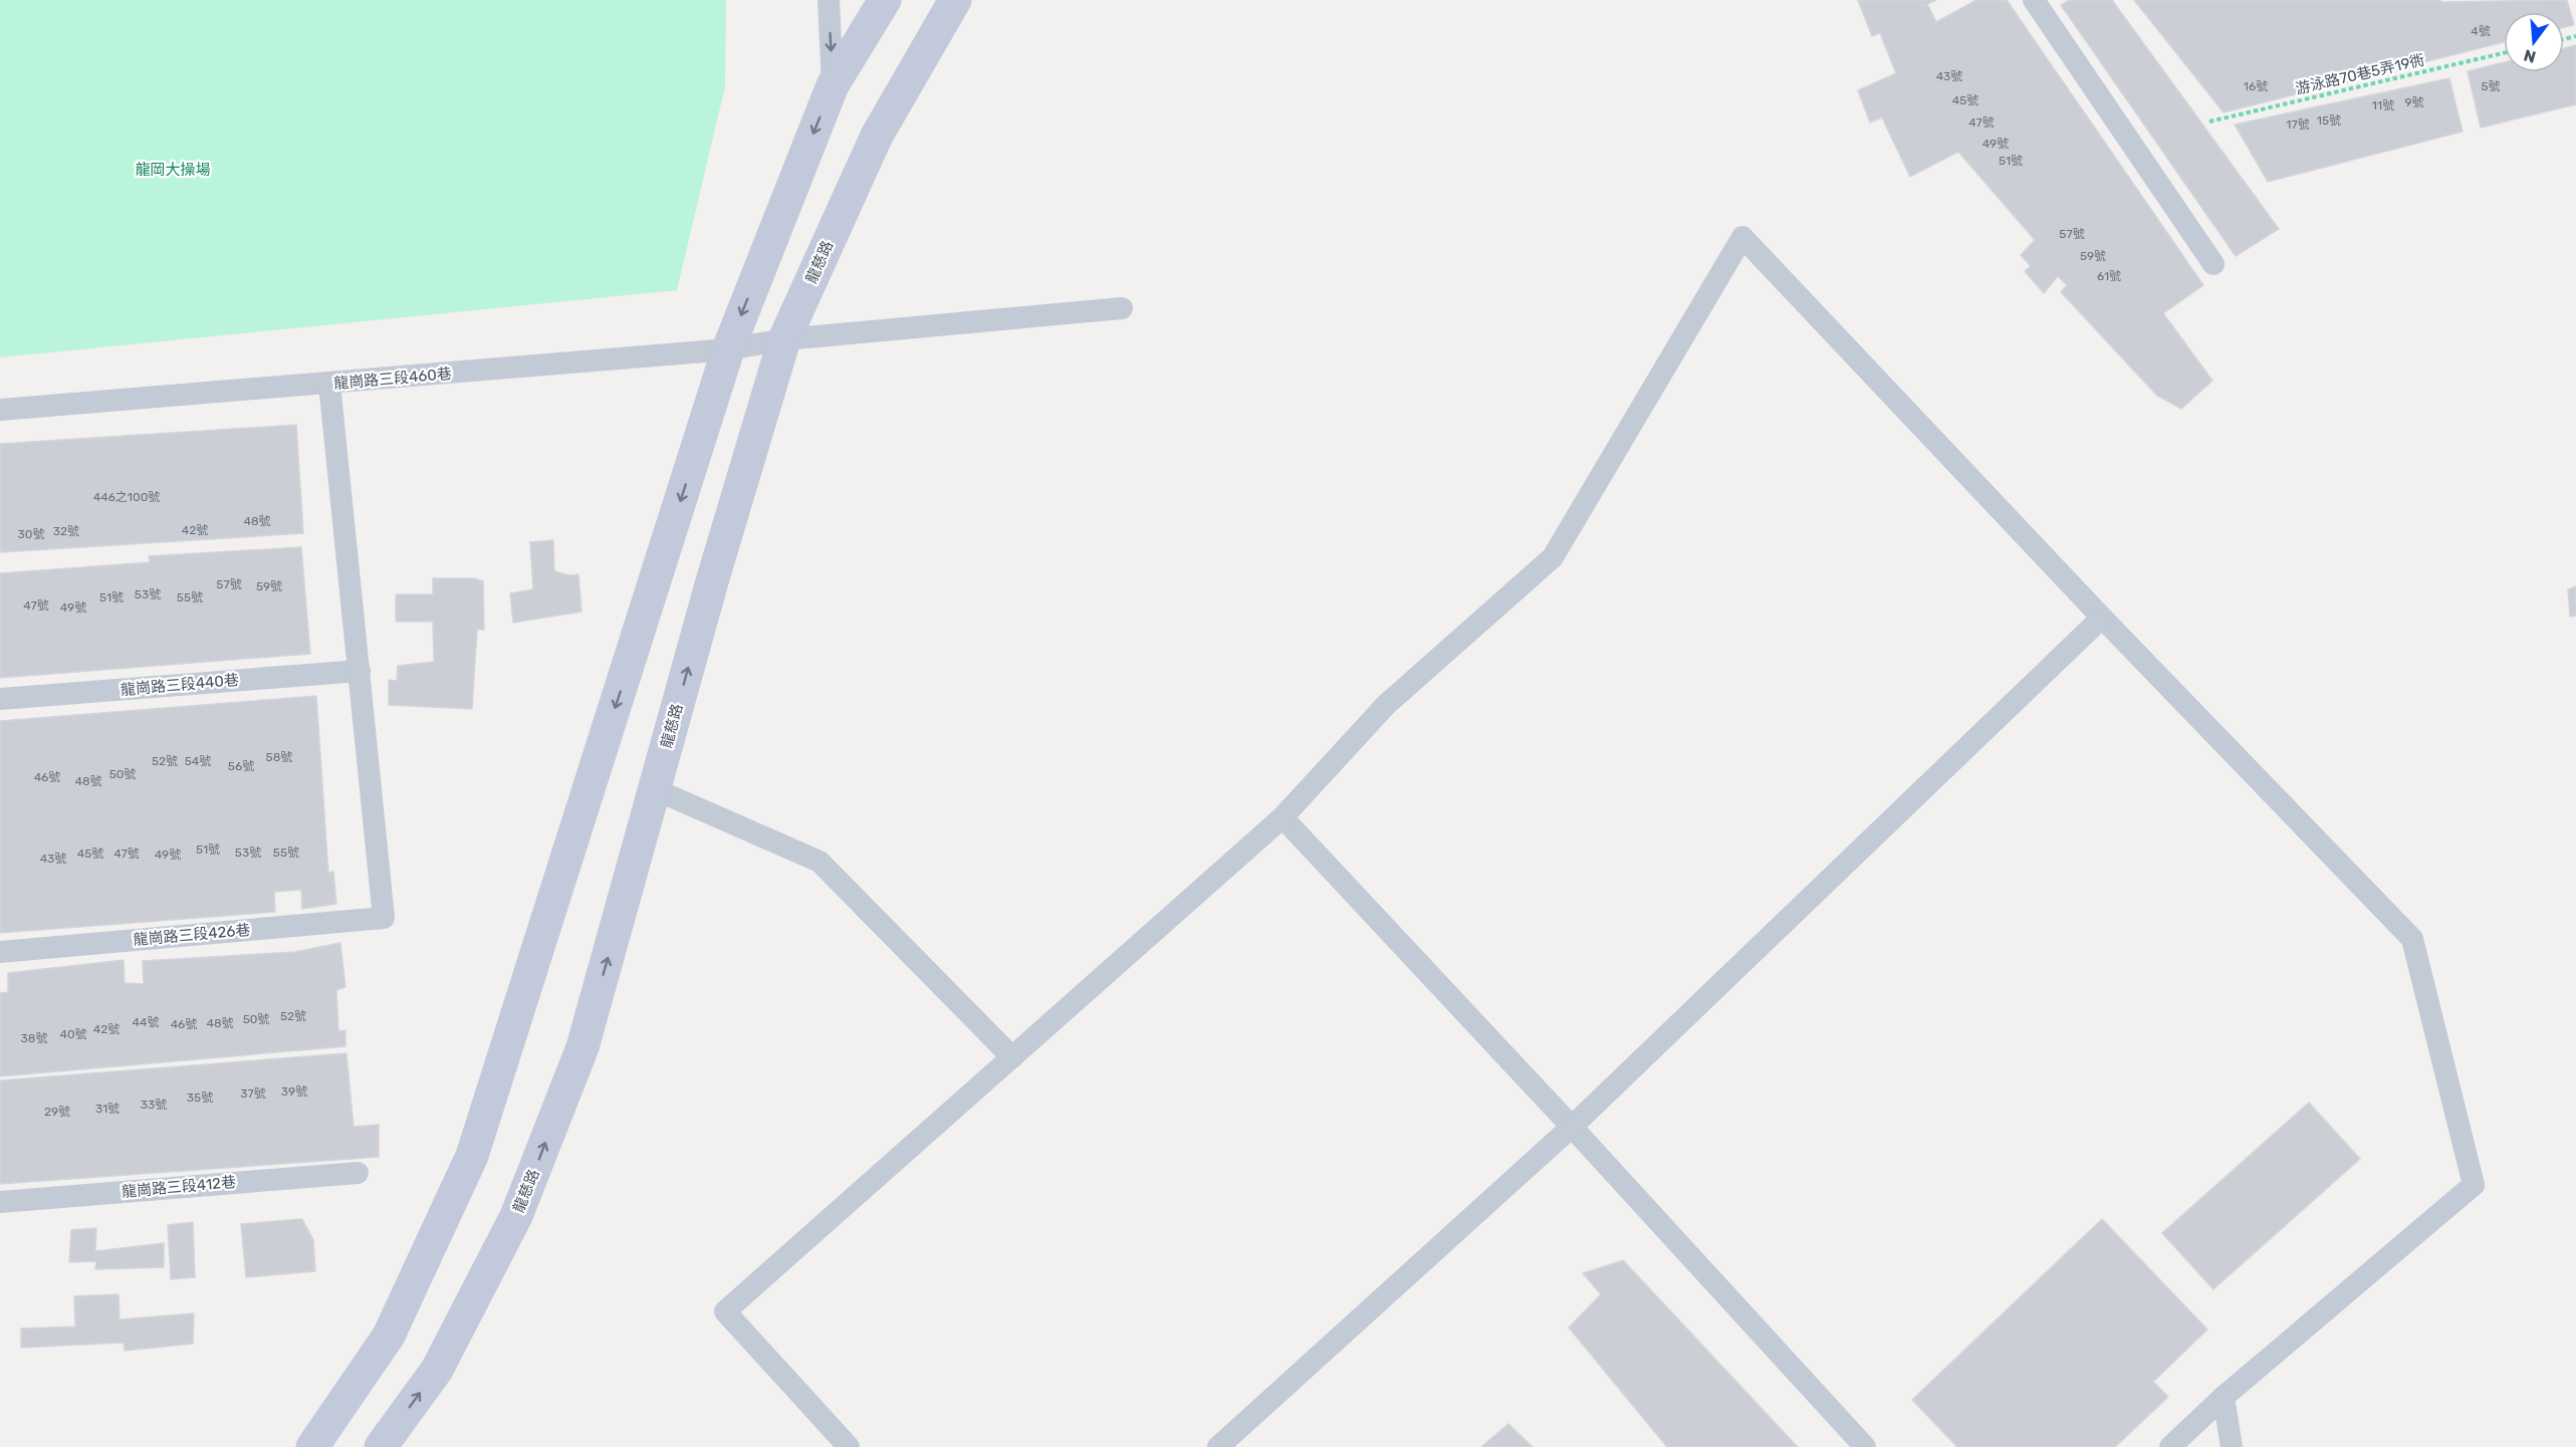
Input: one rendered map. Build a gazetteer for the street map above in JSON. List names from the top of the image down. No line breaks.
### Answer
{"streets":{"street":["龍慈路"],"lane":["龍崗路三段460巷","龍崗路三段440巷","龍崗路三段426巷","龍崗路三段412巷"],"path":["游泳路70巷5弄19衖"]},"crossings":[["龍慈路","龍崗路三段460巷"],["龍崗路三段440巷","龍崗路三段426巷"]],"parks":["龍岡大操場"],"house_numbers":["4號","43號","16號","5號","45號","9號","11號","15號","47號","17號","49號","51號","57號","59號","61號","446之100號","48號","42號","32號","30號","57號","59號","53號","51號","55號","47號","49號","58號","52號","54號","56號","50號","46號","48號","51號","53號","55號","45號","47號","49號","43號","52號","50號","44號","48號","46號","42號","40號","38號","39號","37號","35號","33號","31號","29號"],"north":"bottom"}
